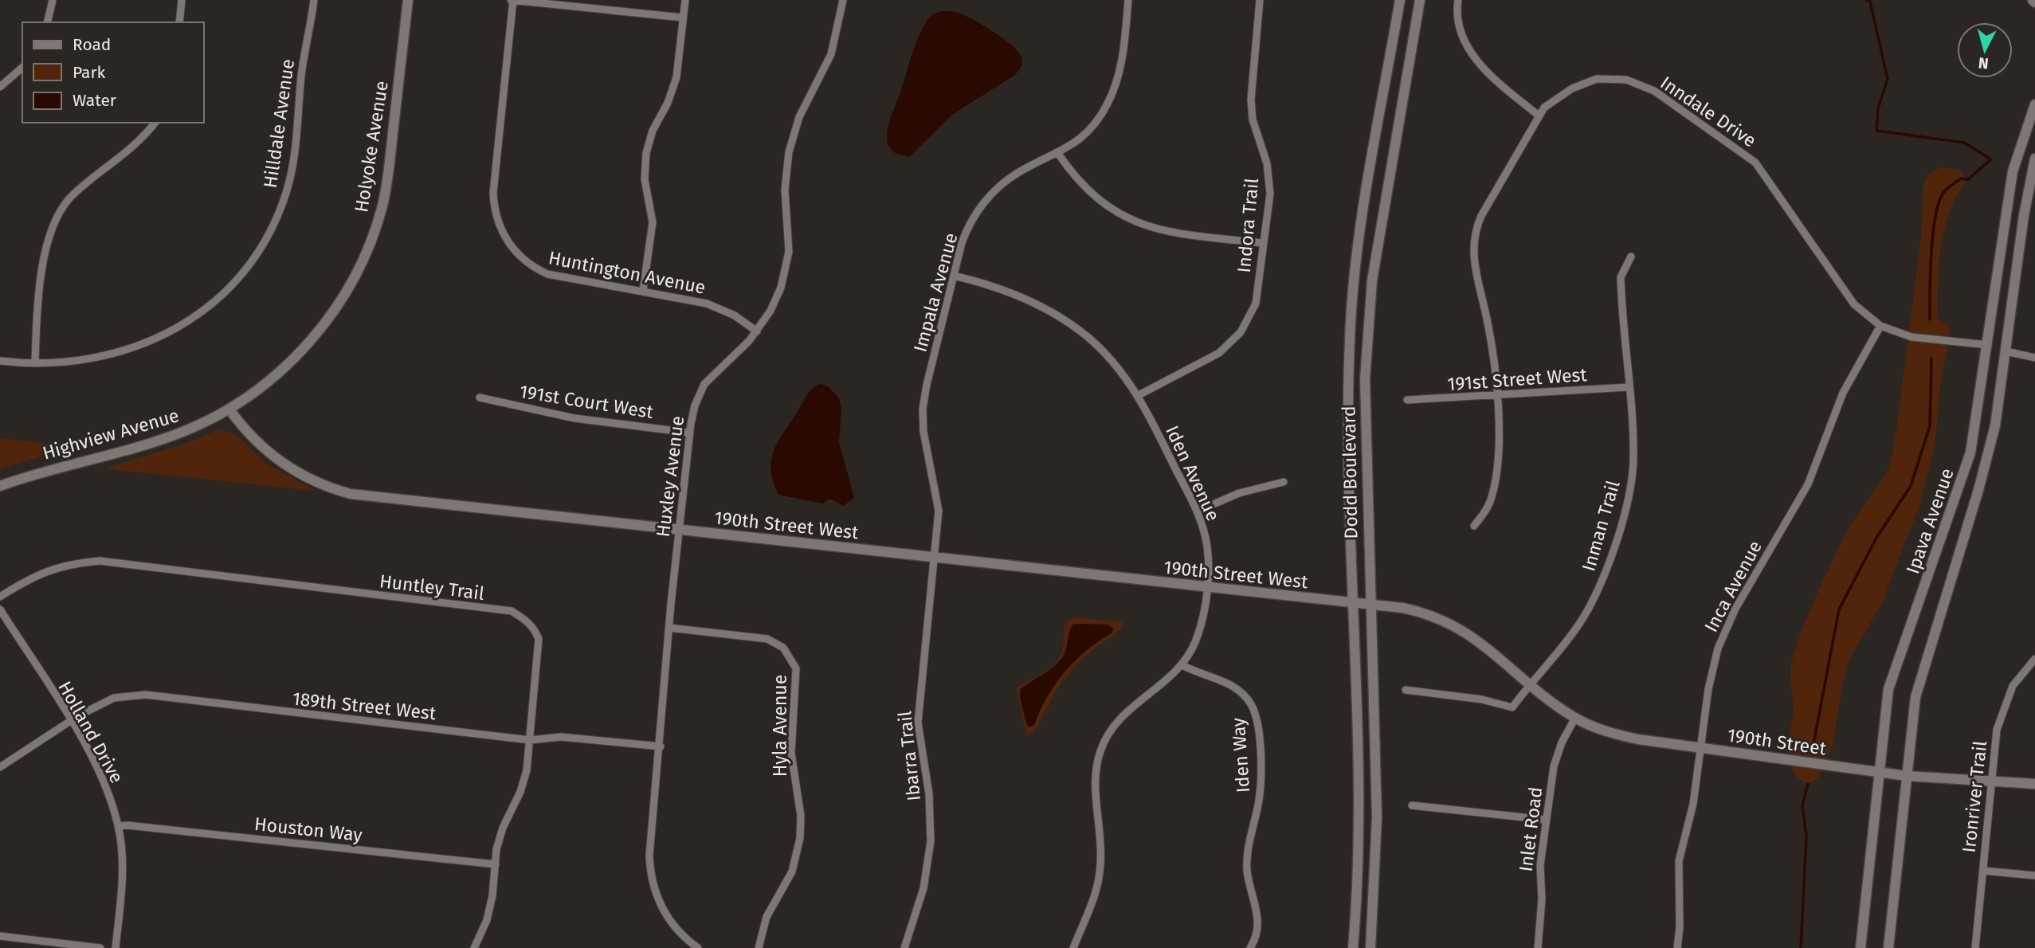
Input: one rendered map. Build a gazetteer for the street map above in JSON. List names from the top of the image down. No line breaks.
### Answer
{"streets":{"street":["Inndale Drive","Hilldale Avenue","Holyoke Avenue","Indora Trail","Huntington Avenue","Impala Avenue","191st Street West","191st Court West","Highview Avenue","Dodd Boulevard","Iden Avenue","Huxley Avenue","Ipava Avenue","190th Street West","Inman Trail","Inca Avenue","Huntley Trail","189th Street West","Hyla Avenue","Holland Drive","190th Street","Iden Way","Ibarra Trail","Ironriver Trail","Houston Way","Inlet Road"]},"crossings":[["Inndale Drive","191st Street West"],["Inndale Drive","Ipava Avenue"],["Inndale Drive","Inca Avenue"],["Holyoke Avenue","Highview Avenue"],["Holyoke Avenue","190th Street West"],["Indora Trail","Iden Avenue"],["Huntington Avenue","Huxley Avenue"],["Impala Avenue","Iden Avenue"],["Impala Avenue","190th Street West"],["Impala Avenue","Ibarra Trail"],["191st Street West","Inman Trail"],["191st Court West","Huxley Avenue"],["Highview Avenue","190th Street West"],["Dodd Boulevard","190th Street West"],["Dodd Boulevard","190th Street"],["Iden Avenue","190th Street West"],["Iden Avenue","Iden Way"],["Huxley Avenue","190th Street West"],["Huxley Avenue","189th Street West"],["Huxley Avenue","Hyla Avenue"],["Ipava Avenue","190th Street"],["190th Street West","190th Street"],["190th Street West","Ibarra Trail"],["Inman Trail","190th Street"],["Inca Avenue","190th Street"],["Huntley Trail","189th Street West"],["Huntley Trail","Houston Way"],["189th Street West","Holland Drive"],["Holland Drive","Houston Way"],["190th Street","Ironriver Trail"],["190th Street","Inlet Road"]],"legend":["Road","Park","Water"],"north":"bottom"}
